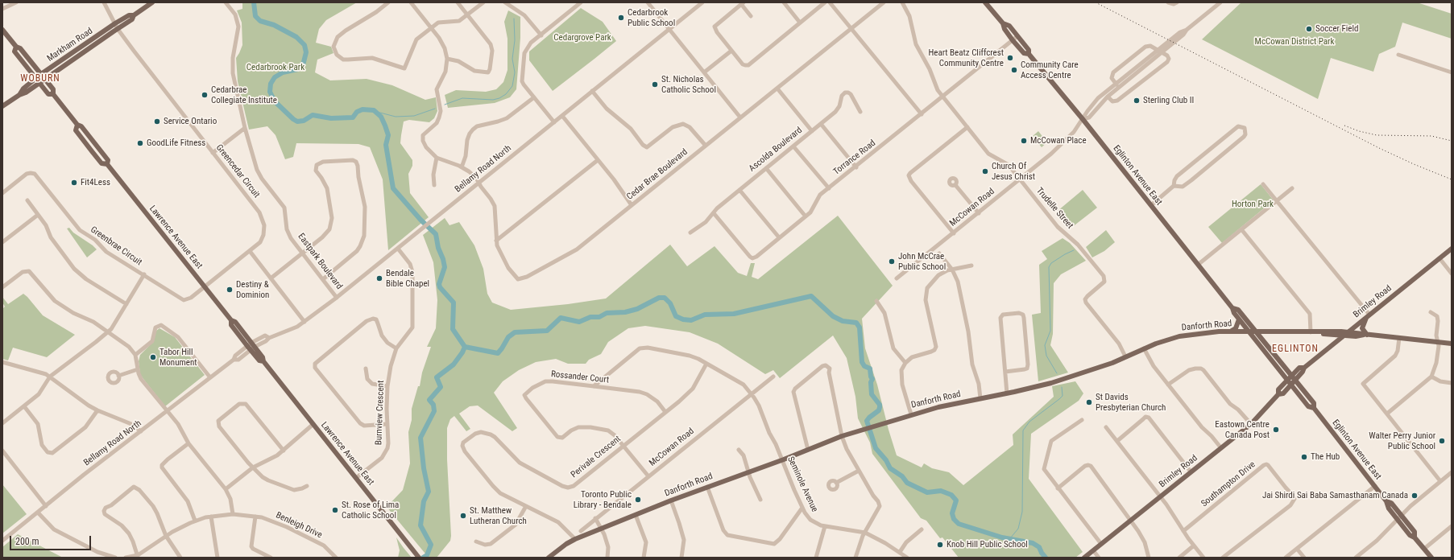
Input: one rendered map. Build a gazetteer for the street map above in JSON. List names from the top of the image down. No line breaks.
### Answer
{"streets":{"main road":["Markham Road","Eglinton Avenue East","Lawrence Avenue East","Brimley Road","Danforth Road"],"street":["Ascolda Boulevard","Torrance Road","Bellamy Road North","Greencedar Circuit","Cedar Brae Boulevard","McCowan Road","Trudelle Street","Greenbrae Circuit","Eastpark Boulevard","Rossander Court","Burnview Crescent","Perivale Crescent","Seminole Avenue","Southampton Drive","Benleigh Drive"]},"crossings":[["Markham Road","Greencedar Circuit"],["Markham Road","Lawrence Avenue East"],["Ascolda Boulevard","Torrance Road"],["Torrance Road","Eglinton Avenue East"],["Torrance Road","Trudelle Street"],["Bellamy Road North","Cedar Brae Boulevard"],["Bellamy Road North","Lawrence Avenue East"],["Bellamy Road North","Eastpark Boulevard"],["Bellamy Road North","Burnview Crescent"],["Greencedar Circuit","Lawrence Avenue East"],["Greencedar Circuit","Greenbrae Circuit"],["Eglinton Avenue East","McCowan Road"],["Eglinton Avenue East","Brimley Road"],["Eglinton Avenue East","Danforth Road"],["McCowan Road","Trudelle Street"],["McCowan Road","Rossander Court"],["McCowan Road","Seminole Avenue"],["Trudelle Street","Danforth Road"],["Lawrence Avenue East","Greenbrae Circuit"],["Lawrence Avenue East","Burnview Crescent"],["Brimley Road","Danforth Road"],["Danforth Road","Perivale Crescent"],["Danforth Road","Seminole Avenue"],["Rossander Court","Perivale Crescent"],["Rossander Court","Seminole Avenue"],["Perivale Crescent","Seminole Avenue"]],"districts":["WOBURN","EGLINTON"],"parks":["Cedargrove Park","McCowan District Park","Cedarbrook Park","Horton Park"],"places":["Cedarbrook Public School","Soccer Field","Heart Beatz Cliffcrest Community Centre","Community Care Access Centre","St. Nicholas Catholic School","Cedarbrae Collegiate Institute","Sterling Club II","Service Ontario","McCowan Place","GoodLife Fitness","Church Of Jesus Christ","Fit4Less","John McCrae Public School","Bendale Bible Chapel","Destiny & Dominion","Tabor Hill Monument","St Davids Presbyterian Church","Eastown Centre Canada Post","Walter Perry Junior Public School","The Hub","Jai Shirdi Sai Baba Samasthanam Canada","Toronto Public Library - Bendale","St. Rose of Lima Catholic School","St. Matthew Lutheran Church","Knob Hill Public School"],"scale_bar":"200 m"}
